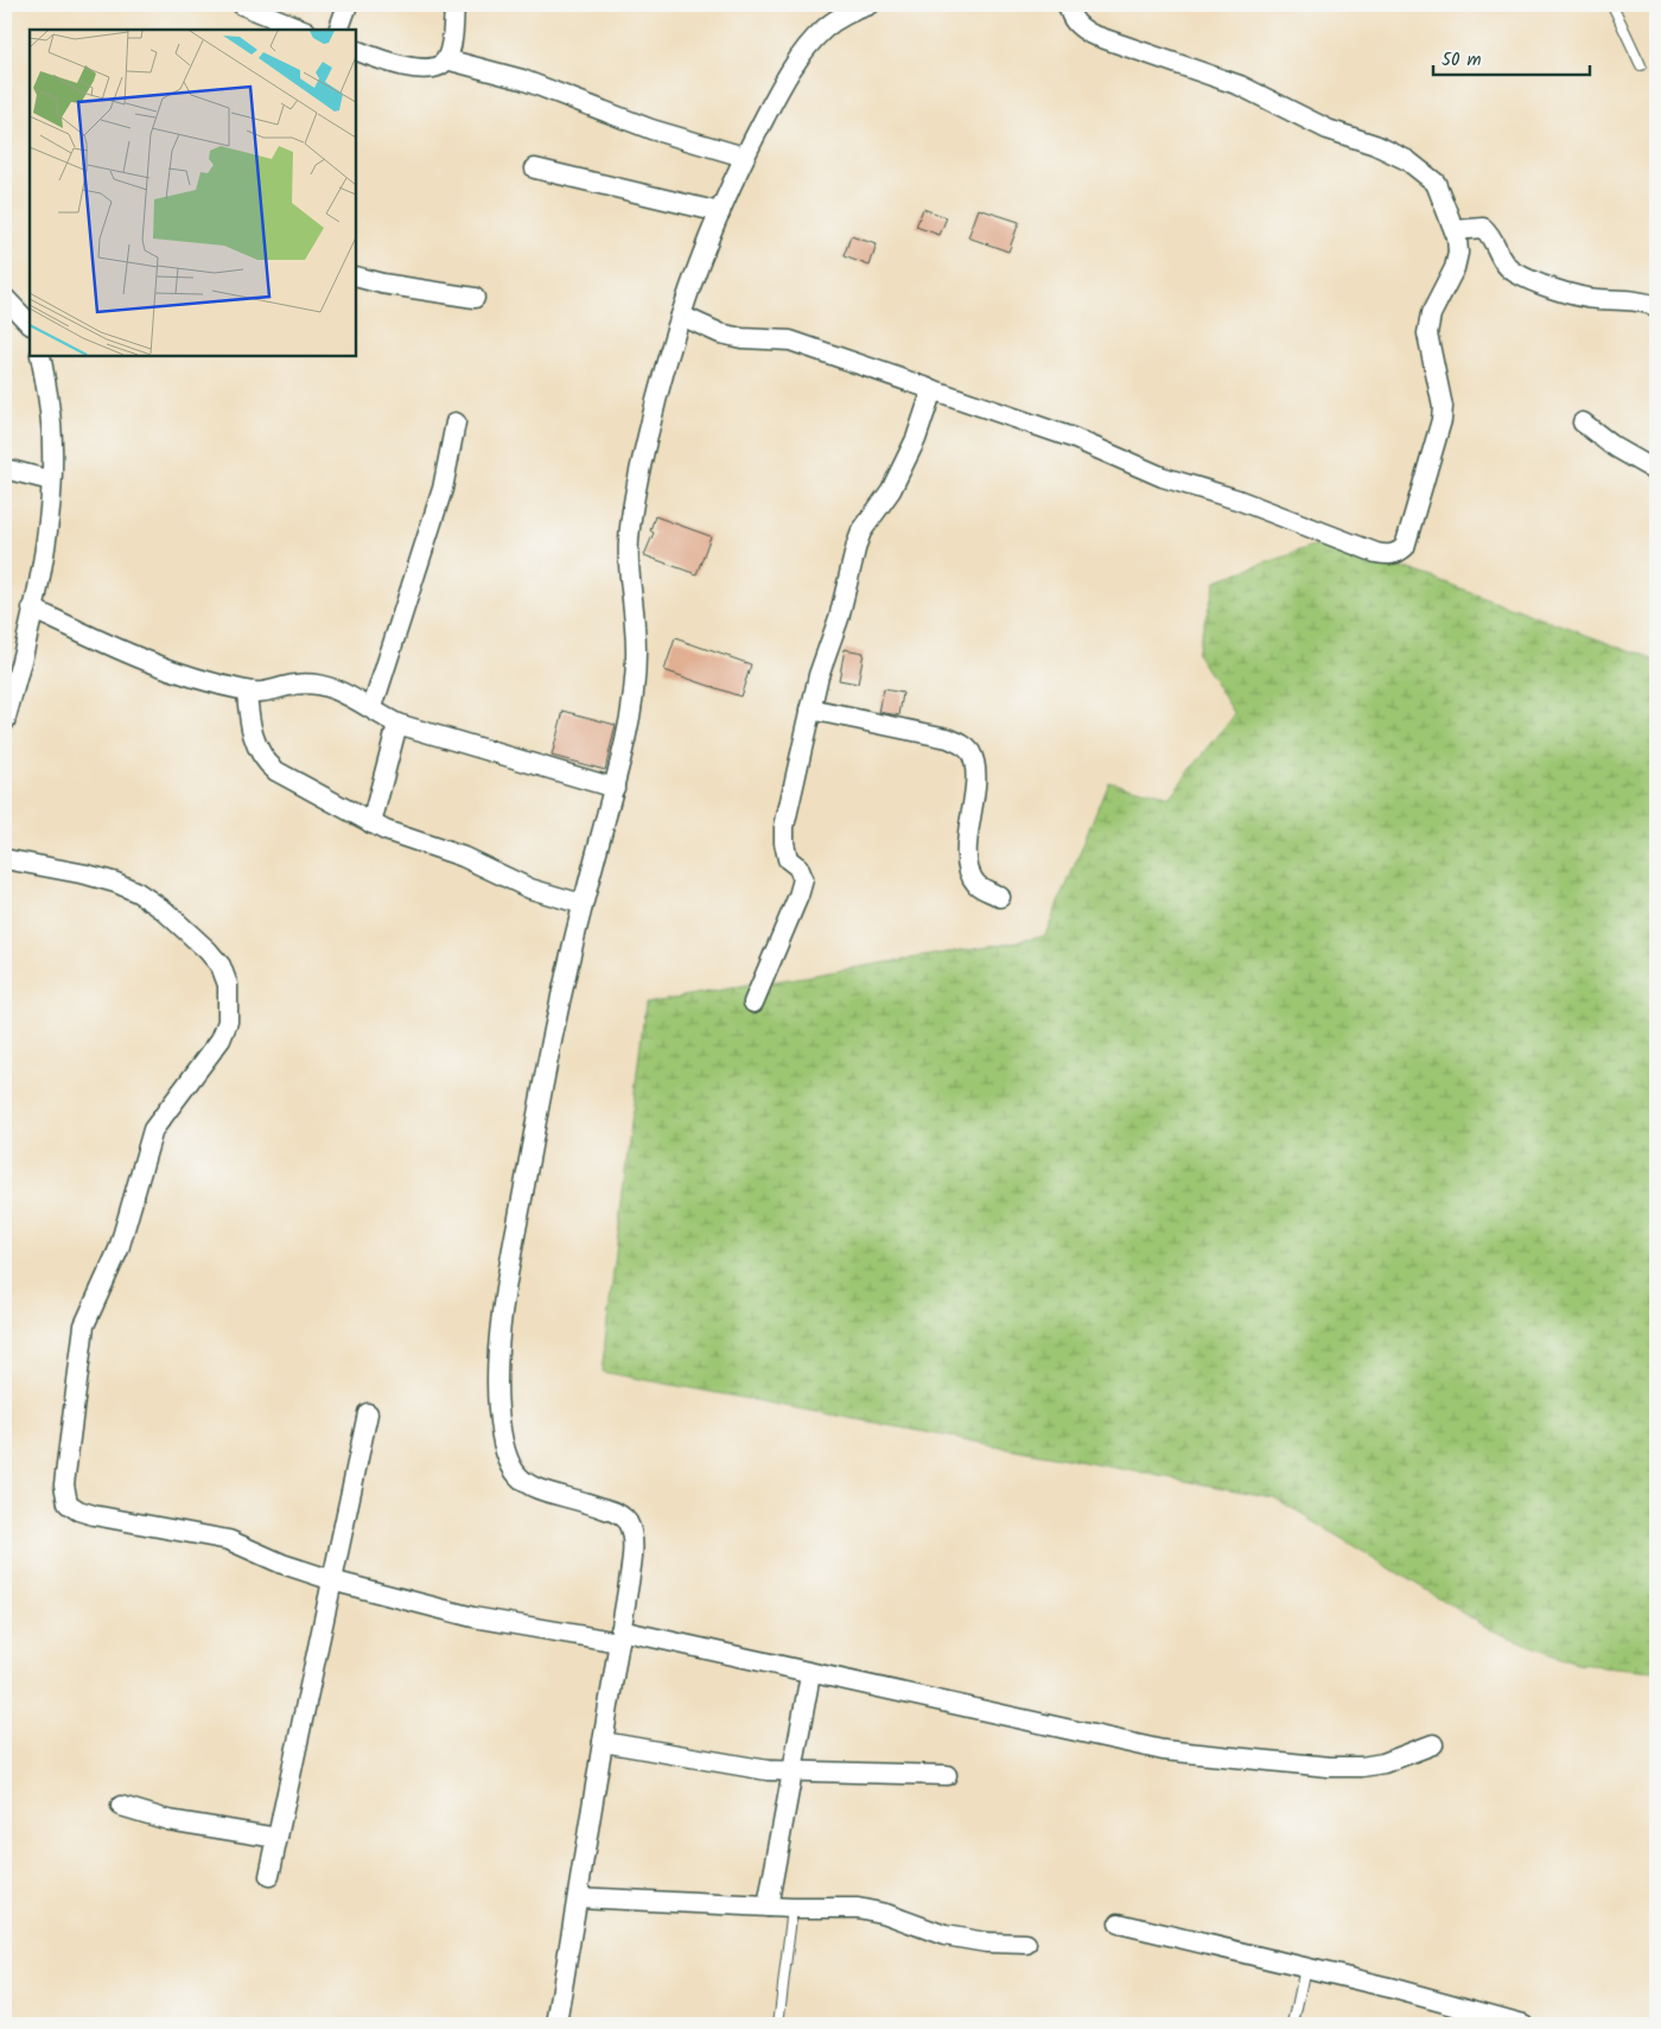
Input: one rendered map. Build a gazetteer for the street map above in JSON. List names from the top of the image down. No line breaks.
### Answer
{"scale_bar":"50 m"}
